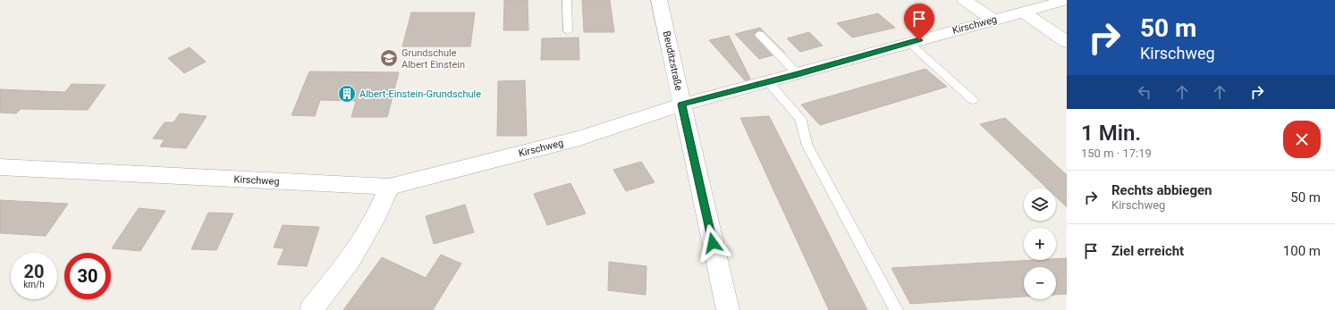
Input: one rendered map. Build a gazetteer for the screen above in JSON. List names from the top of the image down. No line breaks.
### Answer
{"streets":{"street":["Kirschweg","Beuditzstraße"]},"crossings":[["Kirschweg","Beuditzstraße"]],"places":{"school or university":["Grundschule Albert Einstein"],"building":["Albert-Einstein-Grundschule"]},"page":{"turn":["50 m","Kirschweg"],"heading":["1 Min.","150 m · 17:19"],"list":[{"name":"Rechts abbiegen","note":"Kirschweg","value":"50 m"},{"name":"Ziel erreicht","value":"100 m"}],"map_buttons":["+","−"],"speed":"20 km/h","limit":"30"}}
